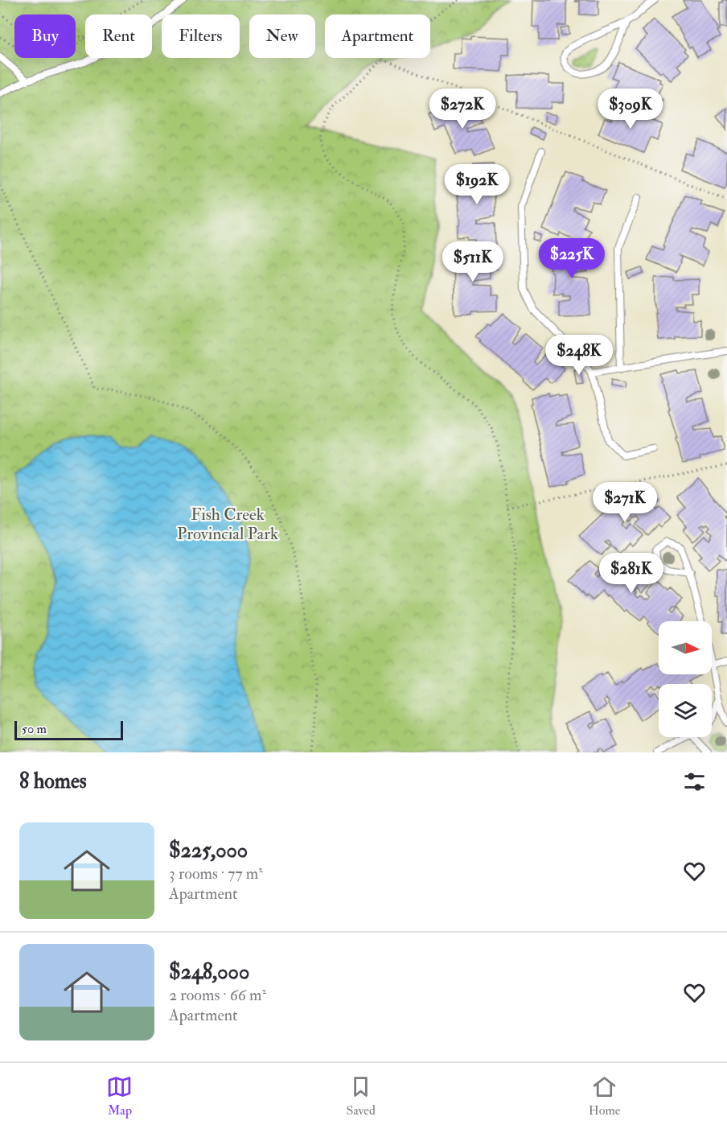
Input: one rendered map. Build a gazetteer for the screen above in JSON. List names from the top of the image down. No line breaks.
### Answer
{"parks":["Fish Creek Provincial Park"],"scale_bar":"50 m","north":"right","page":{"chip":["Buy","Rent","Filters","New","Apartment"],"price":["$272K","$309K","$192K","$225K","$511K","$248K","$271K","$281K"],"scale":"50 m","heading":"8 homes","list":[{"name":"$225,000","note":"3 rooms · 77 m² · Apartment"},{"name":"$248,000","note":"2 rooms · 66 m² · Apartment"}],"tabs":["Map","Saved","Home"]}}
